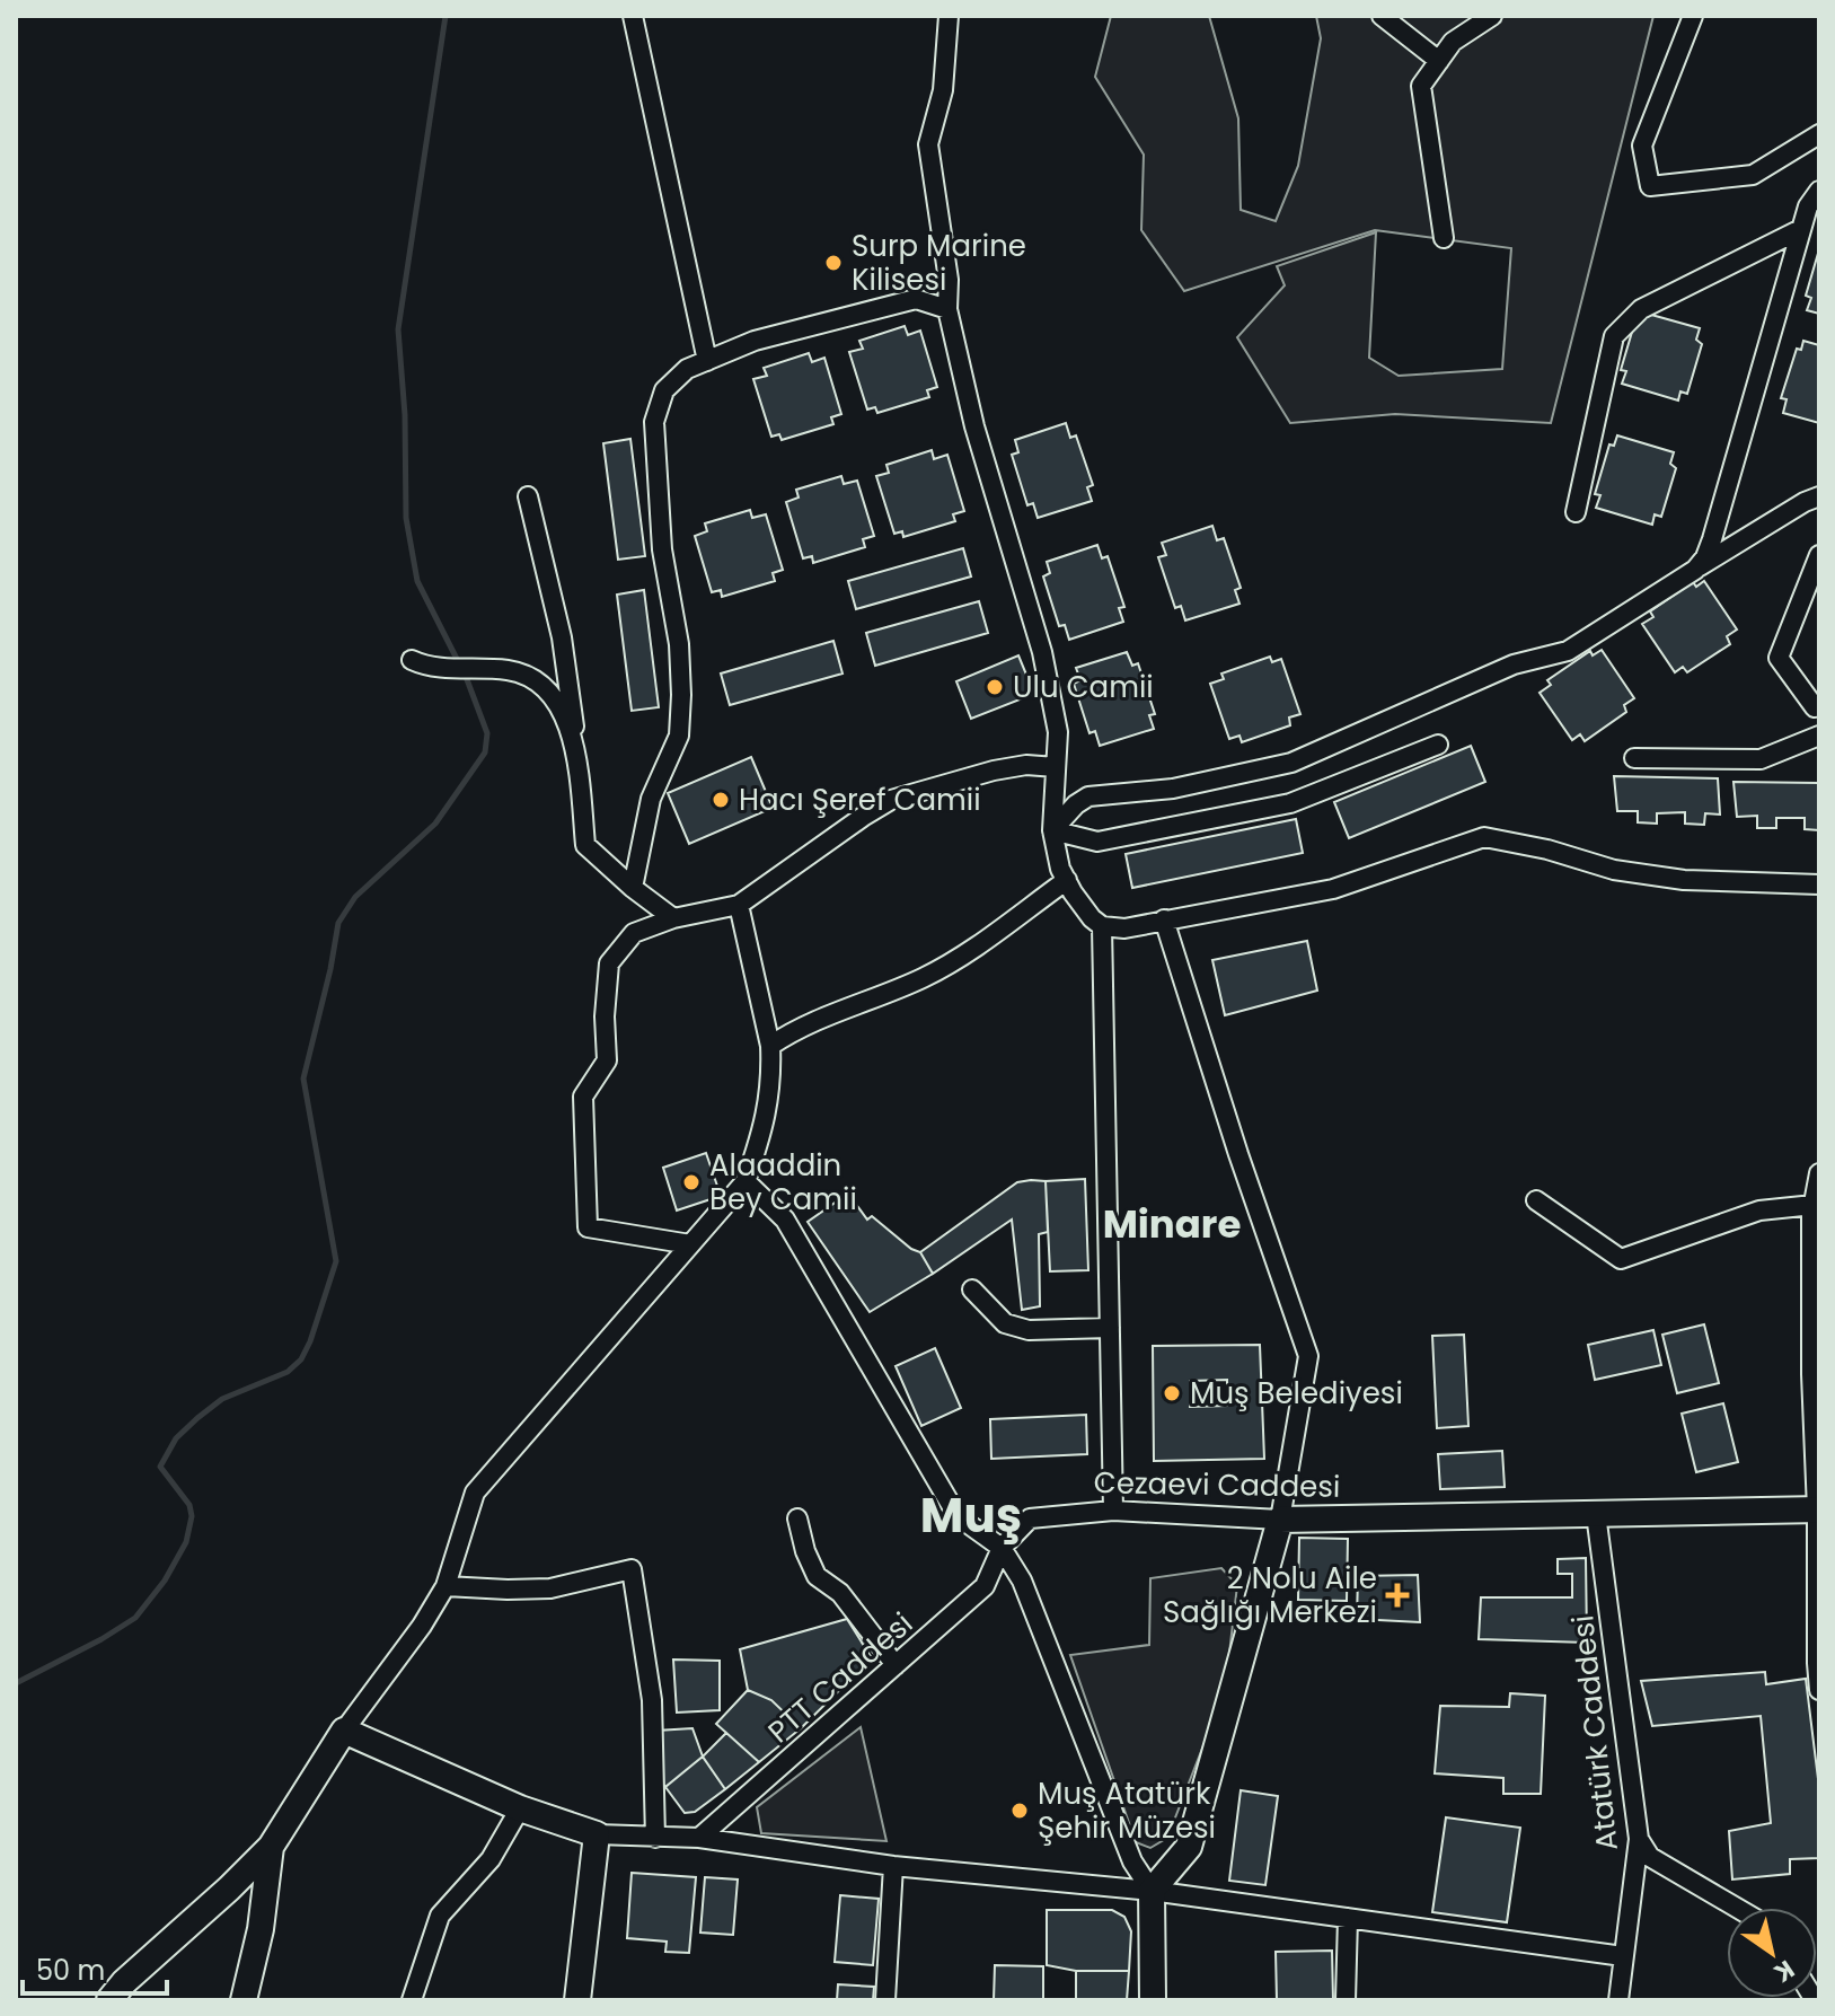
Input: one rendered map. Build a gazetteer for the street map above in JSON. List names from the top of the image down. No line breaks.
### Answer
{"streets":{"street":["Cezaevi Caddesi","PTT Caddesi","Atatürk Caddesi"]},"crossings":[["Cezaevi Caddesi","PTT Caddesi"],["Cezaevi Caddesi","Atatürk Caddesi"]],"districts":["Minare","Muş"],"places":{"other":["Surp Marine Kilisesi","Ulu Camii","Hacı Şeref Camii","Alaaddin Bey Camii","Muş Belediyesi","Muş Atatürk Şehir Müzesi"],"health":["2 Nolu Aile Sağlığı Merkezi"]},"scale_bar":"50 m","north":"bottom right"}
